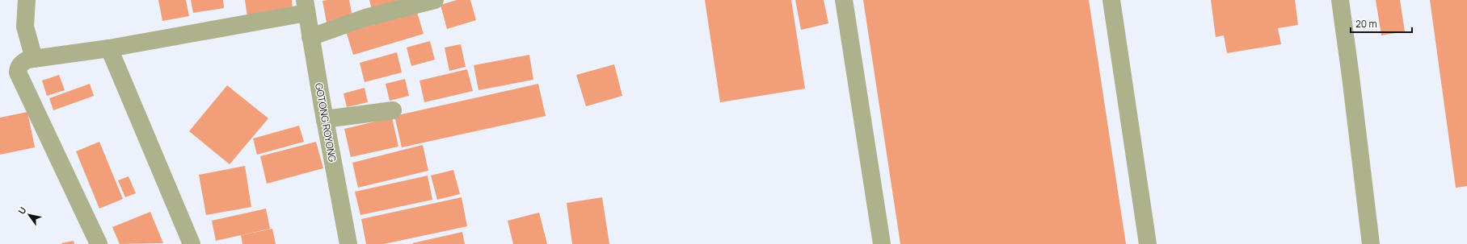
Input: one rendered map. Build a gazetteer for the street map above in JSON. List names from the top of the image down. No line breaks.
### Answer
{"streets":{"street":["GOTONG ROYONG"]},"scale_bar":"20 m","north":"top left"}
